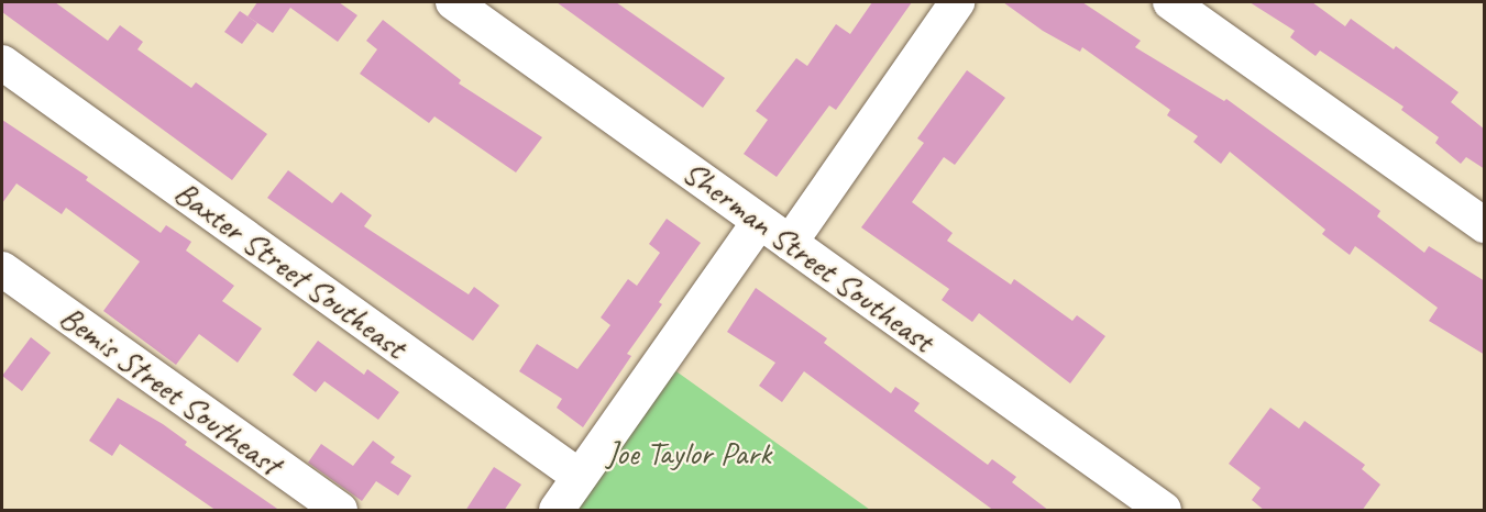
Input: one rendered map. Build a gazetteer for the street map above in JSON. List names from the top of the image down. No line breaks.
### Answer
{"streets":{"street":["Sherman Street Southeast","Baxter Street Southeast","Bemis Street Southeast"]},"parks":["Joe Taylor Park"]}
